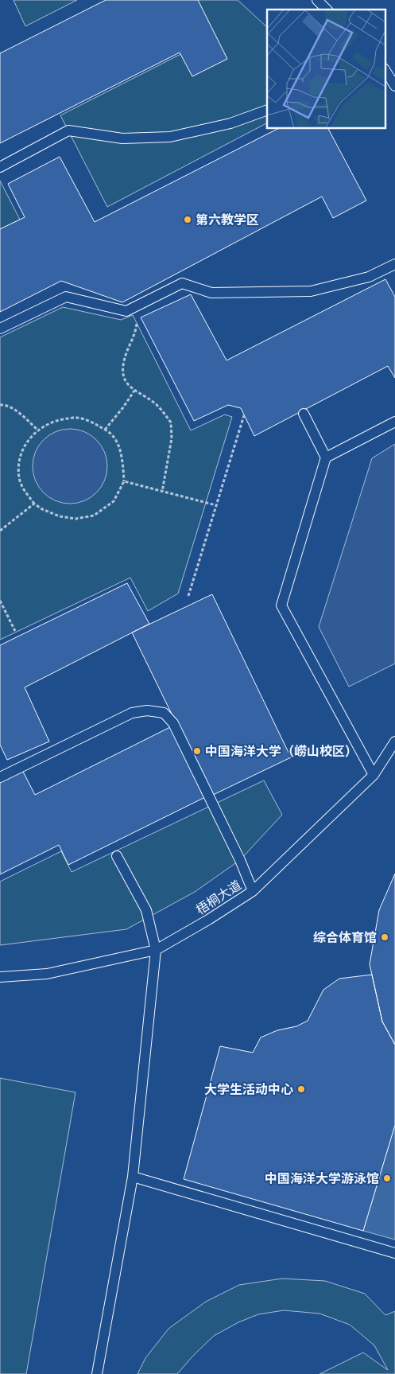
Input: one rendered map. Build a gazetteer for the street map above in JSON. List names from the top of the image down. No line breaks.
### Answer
{"streets":{"lane":["梧桐大道"]},"places":["第六教学区","中国海洋大学（崂山校区）","综合体育馆","大学生活动中心","中国海洋大学游泳馆"]}
